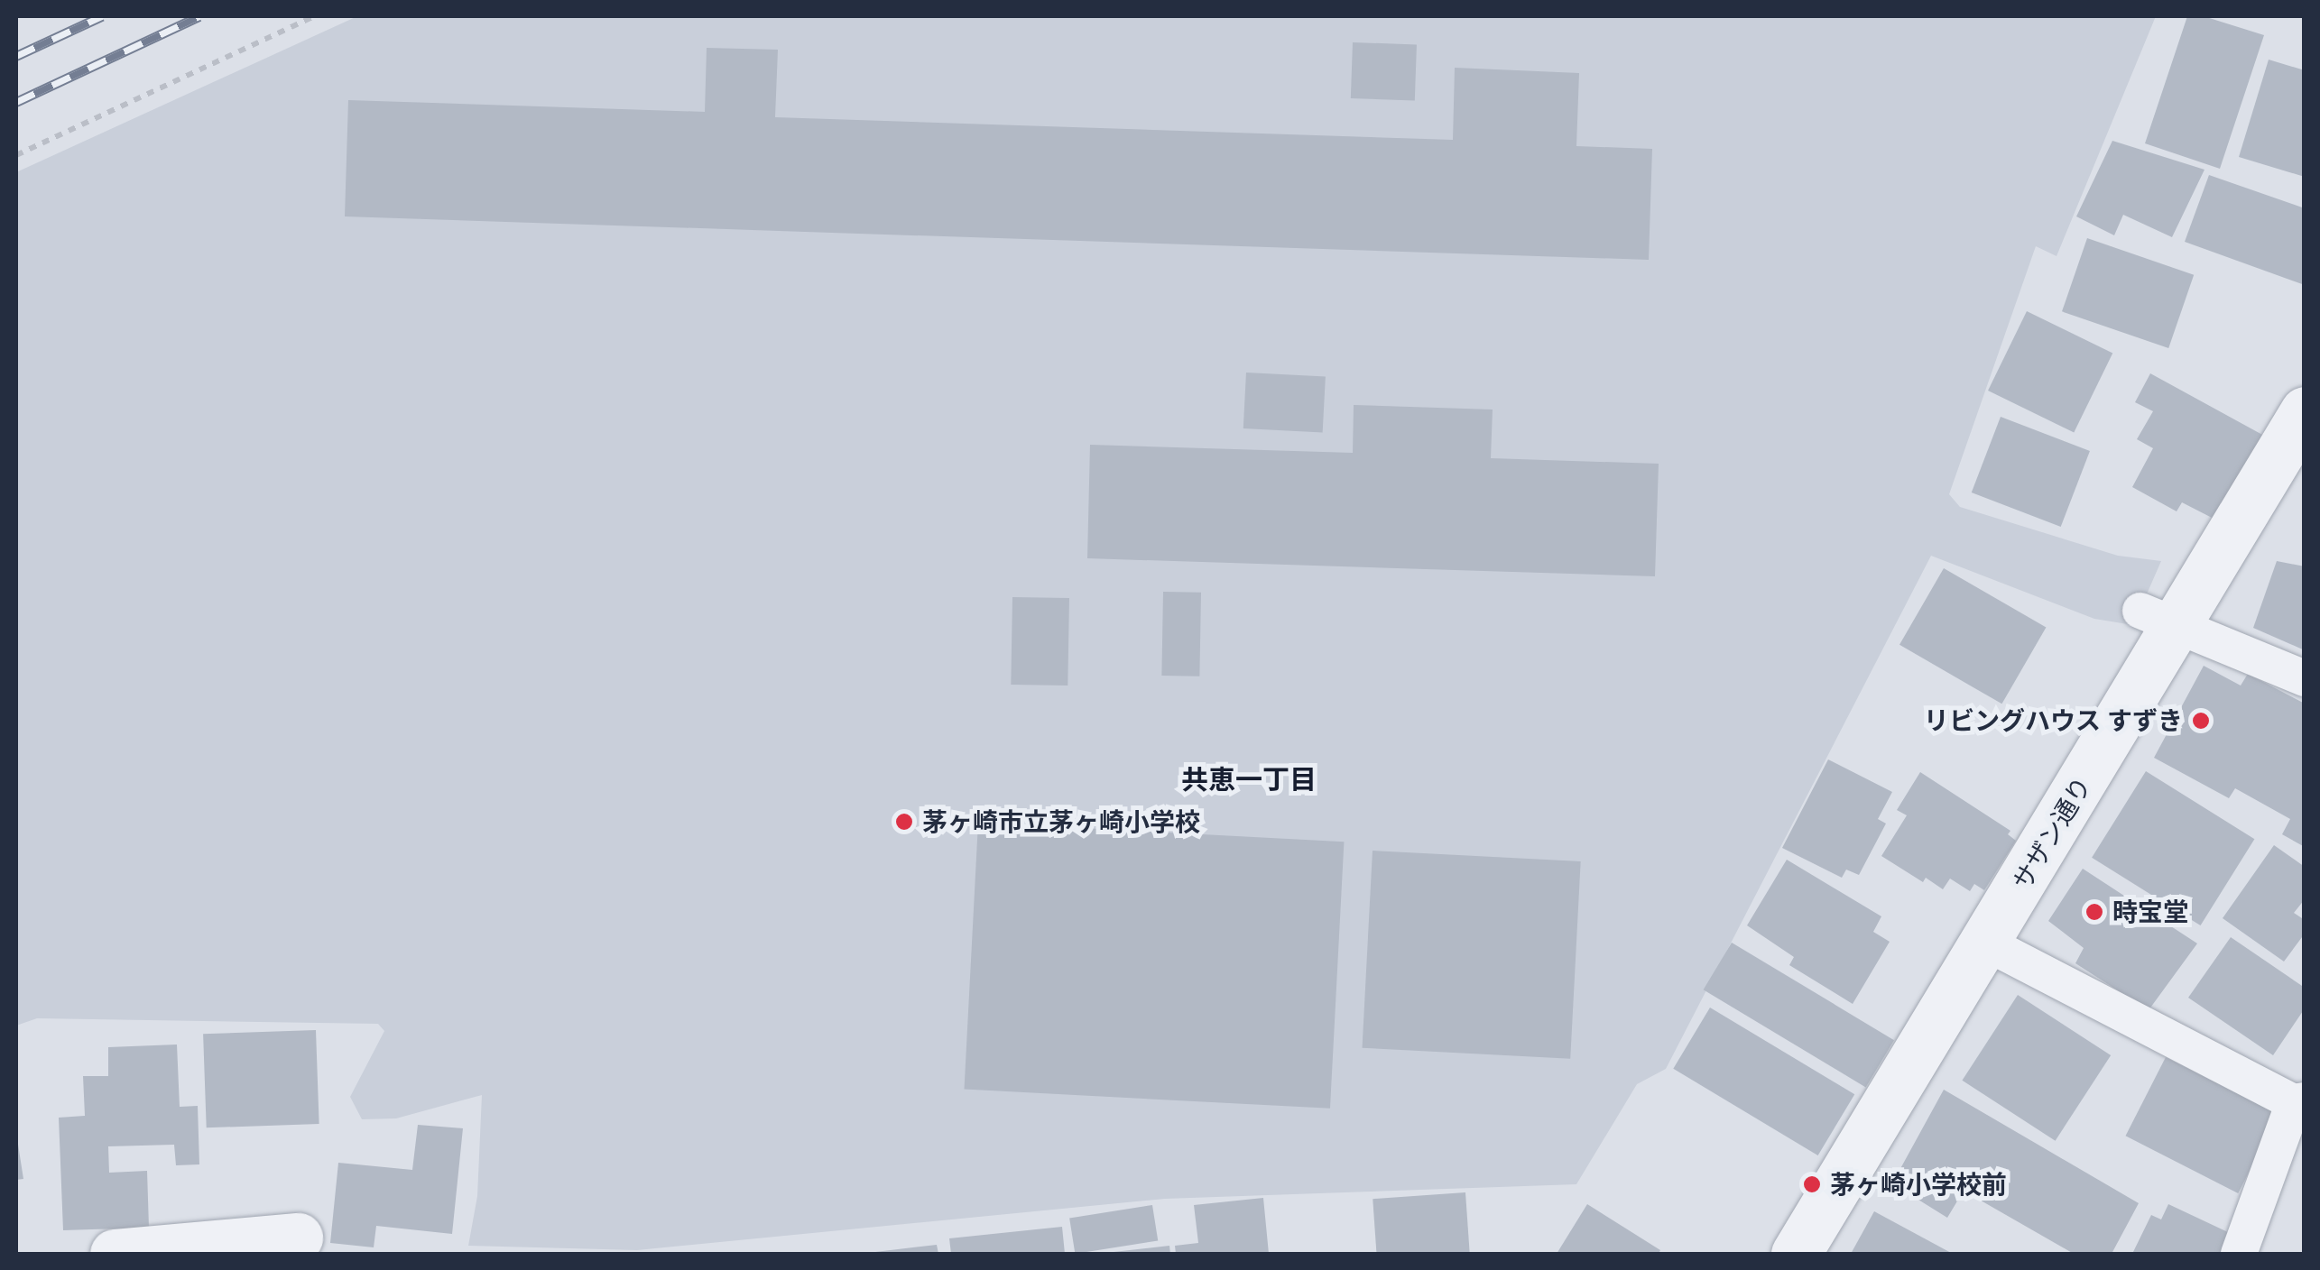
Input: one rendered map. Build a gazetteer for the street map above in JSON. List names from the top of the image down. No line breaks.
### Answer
{"streets":{"street":["サザン通り"]},"districts":["共恵一丁目"],"places":["リビングハウス すずき","茅ヶ崎市立茅ヶ崎小学校","時宝堂","茅ヶ崎小学校前"]}
